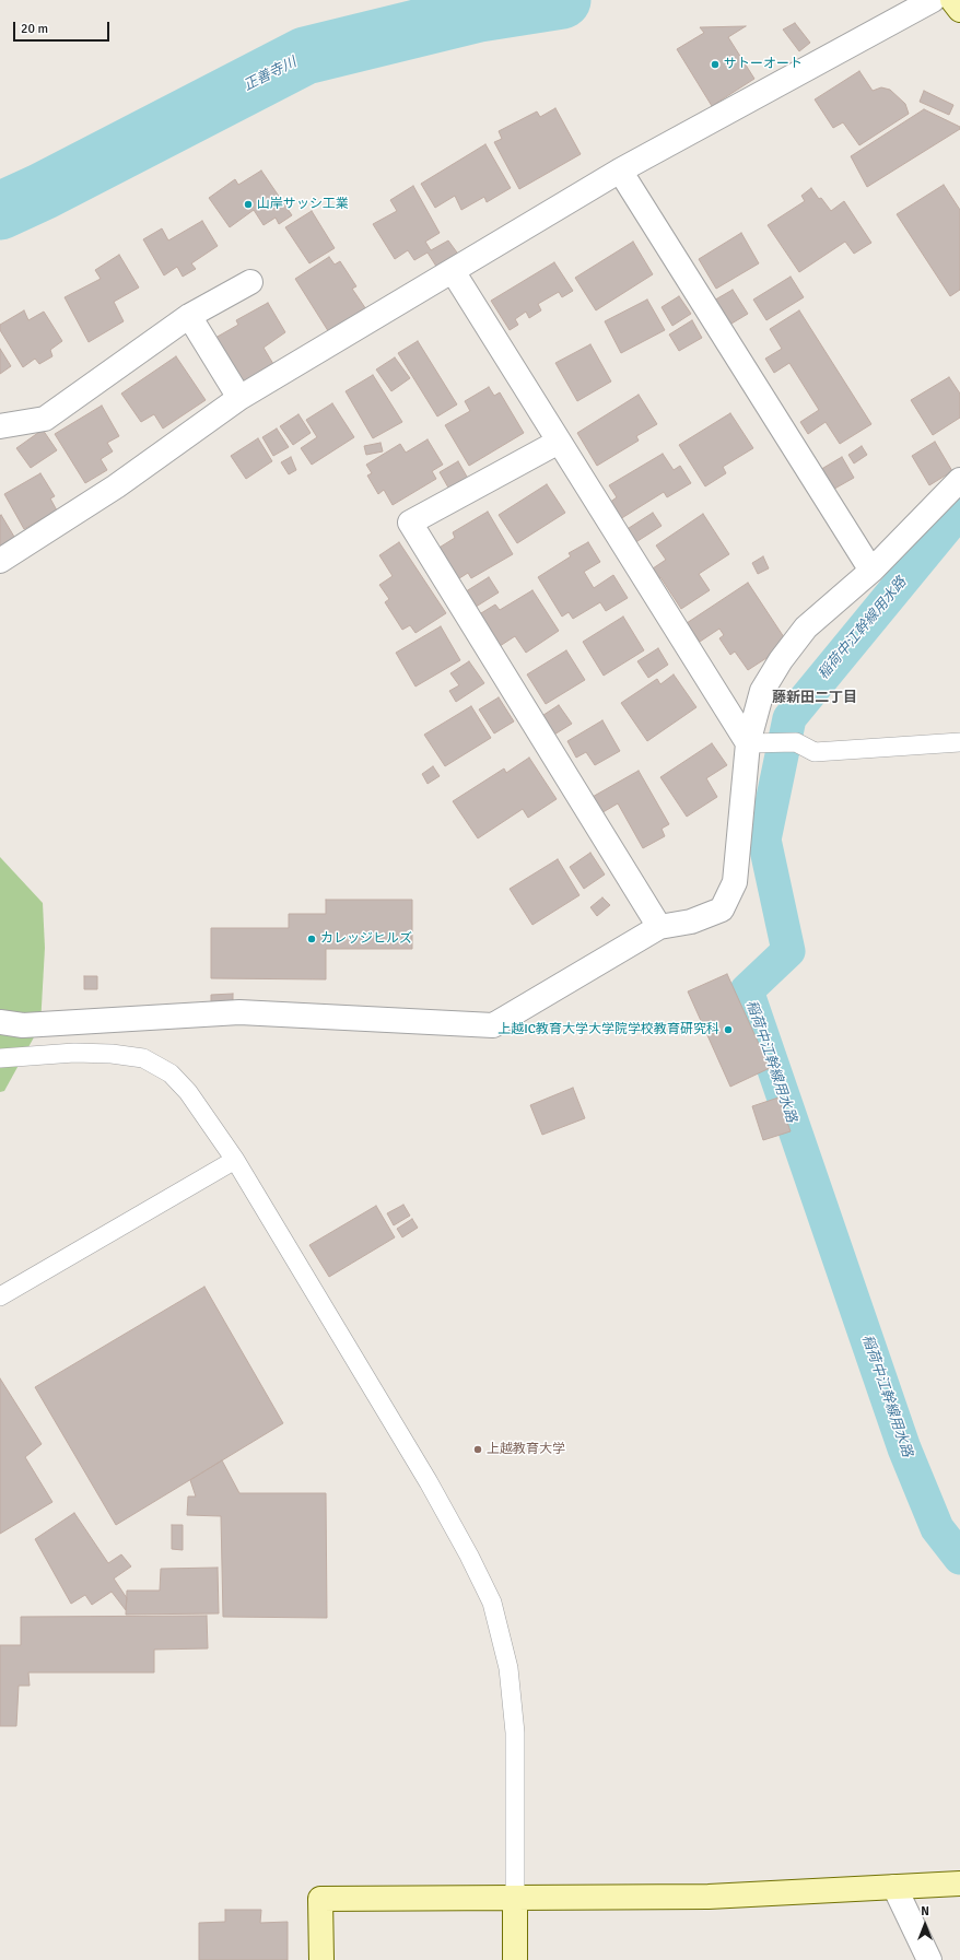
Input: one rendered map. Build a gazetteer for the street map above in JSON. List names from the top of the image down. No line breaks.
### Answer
{"districts":["藤新田二丁目"],"water":["正善寺川","稲荷中江幹線用水路"],"places":["サトーオート","山岸サッシ工業","カレッジヒルズ","上越IC教育大学大学院学校教育研究科","上越教育大学"],"scale_bar":"20 m","north":"top"}
